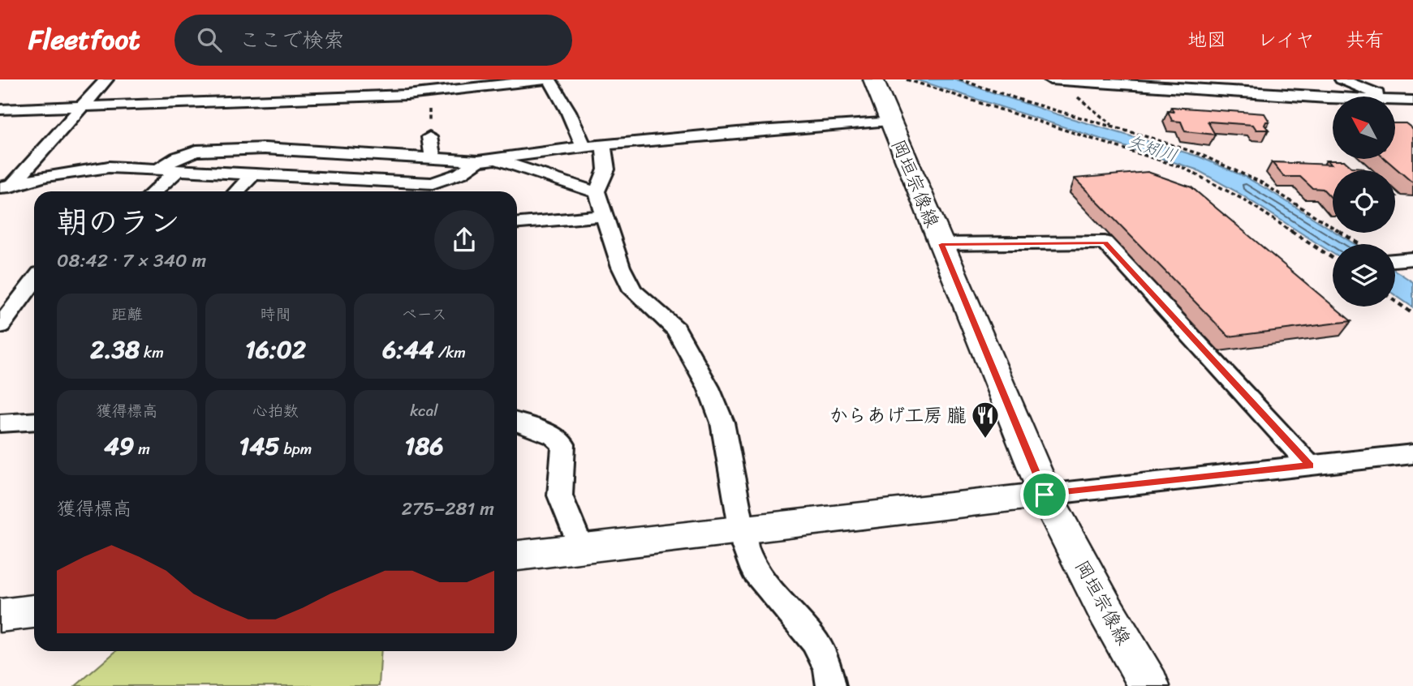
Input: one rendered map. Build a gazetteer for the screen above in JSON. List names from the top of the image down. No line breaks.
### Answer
{"streets":{"main road":["岡垣宗像線"]},"water":["矢矧川"],"places":{"restaurant":["からあげ工房 朧"]},"north":"top left","page":{"header":"Fleetfoot","search":"ここで検索","nav":["地図","レイヤ","共有"],"heading":["朝のラン","08:42 · 7 × 340 m"],"stats":[["距離","2.38 km"],["時間","16:02"],["ペース","6:44 /km"],["獲得標高","49 m"],["心拍数","145 bpm"],["kcal","186"]],"chart":["獲得標高","275–281 m"]}}
